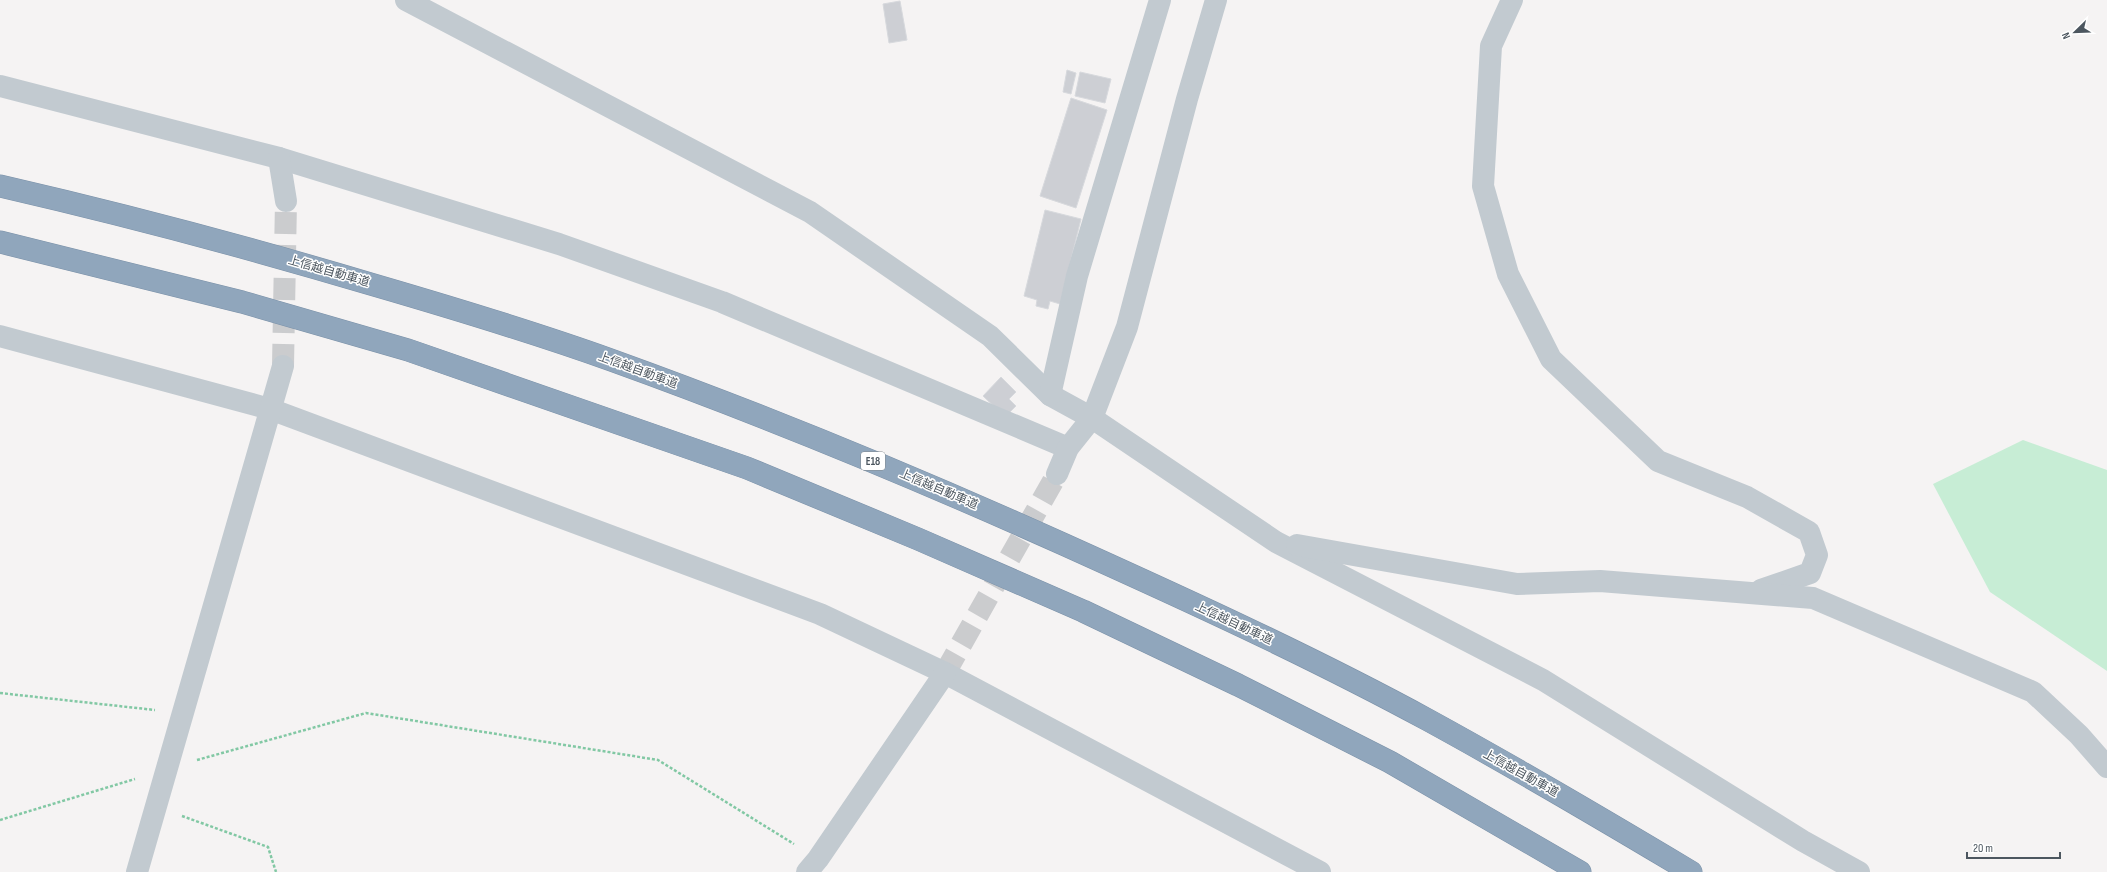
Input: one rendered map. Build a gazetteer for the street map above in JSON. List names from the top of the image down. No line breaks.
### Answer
{"streets":{"highway":["上信越自動車道","E18"]},"scale_bar":"20 m","north":"bottom left"}
